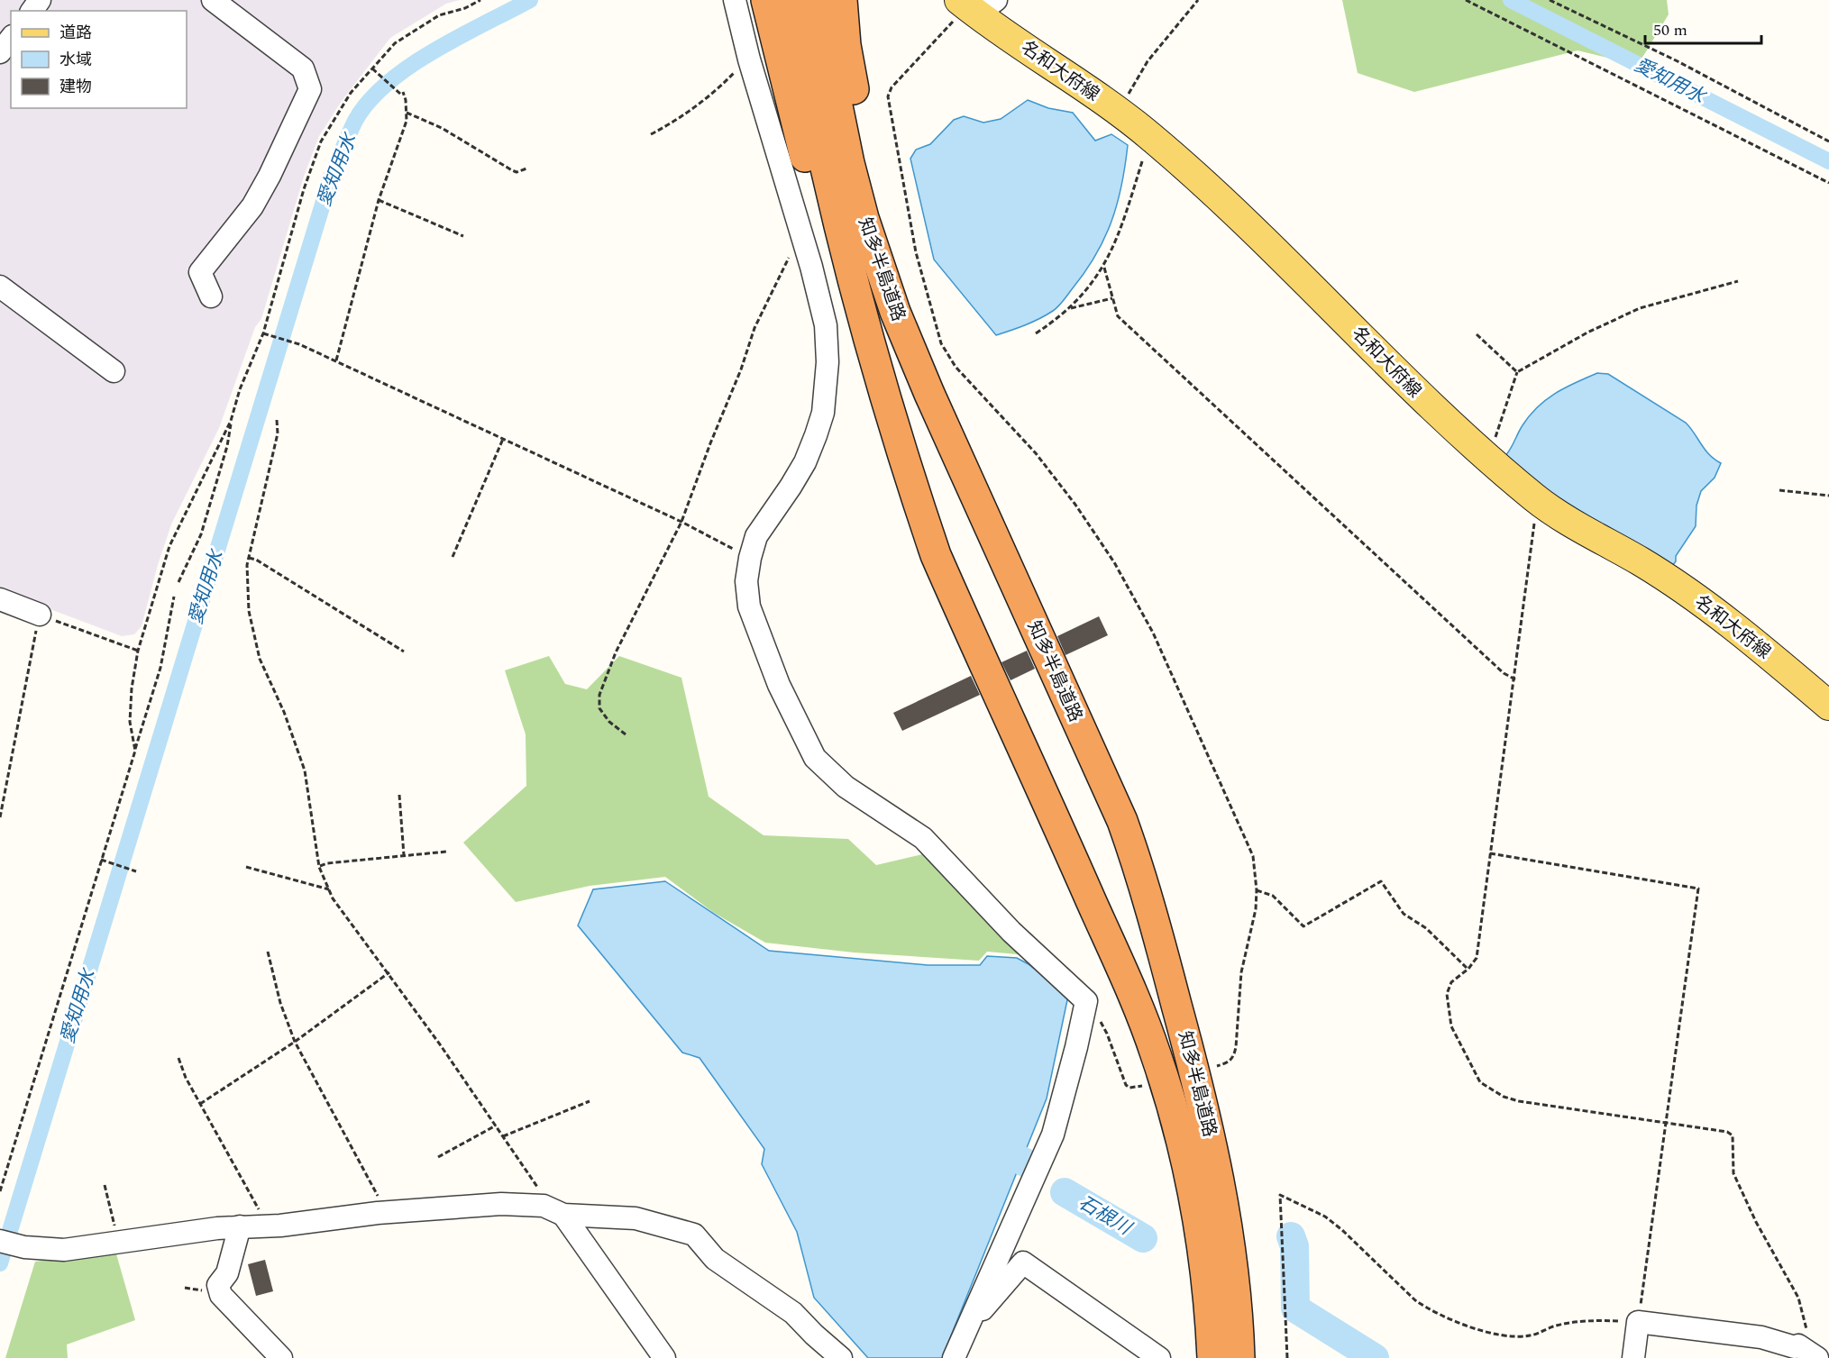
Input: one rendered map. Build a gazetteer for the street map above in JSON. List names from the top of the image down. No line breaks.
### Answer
{"streets":{"highway":["知多半島道路"],"main road":["名和大府線"]},"water":["愛知用水","石根川"],"legend":["道路","水域","建物"],"scale_bar":"50 m"}
